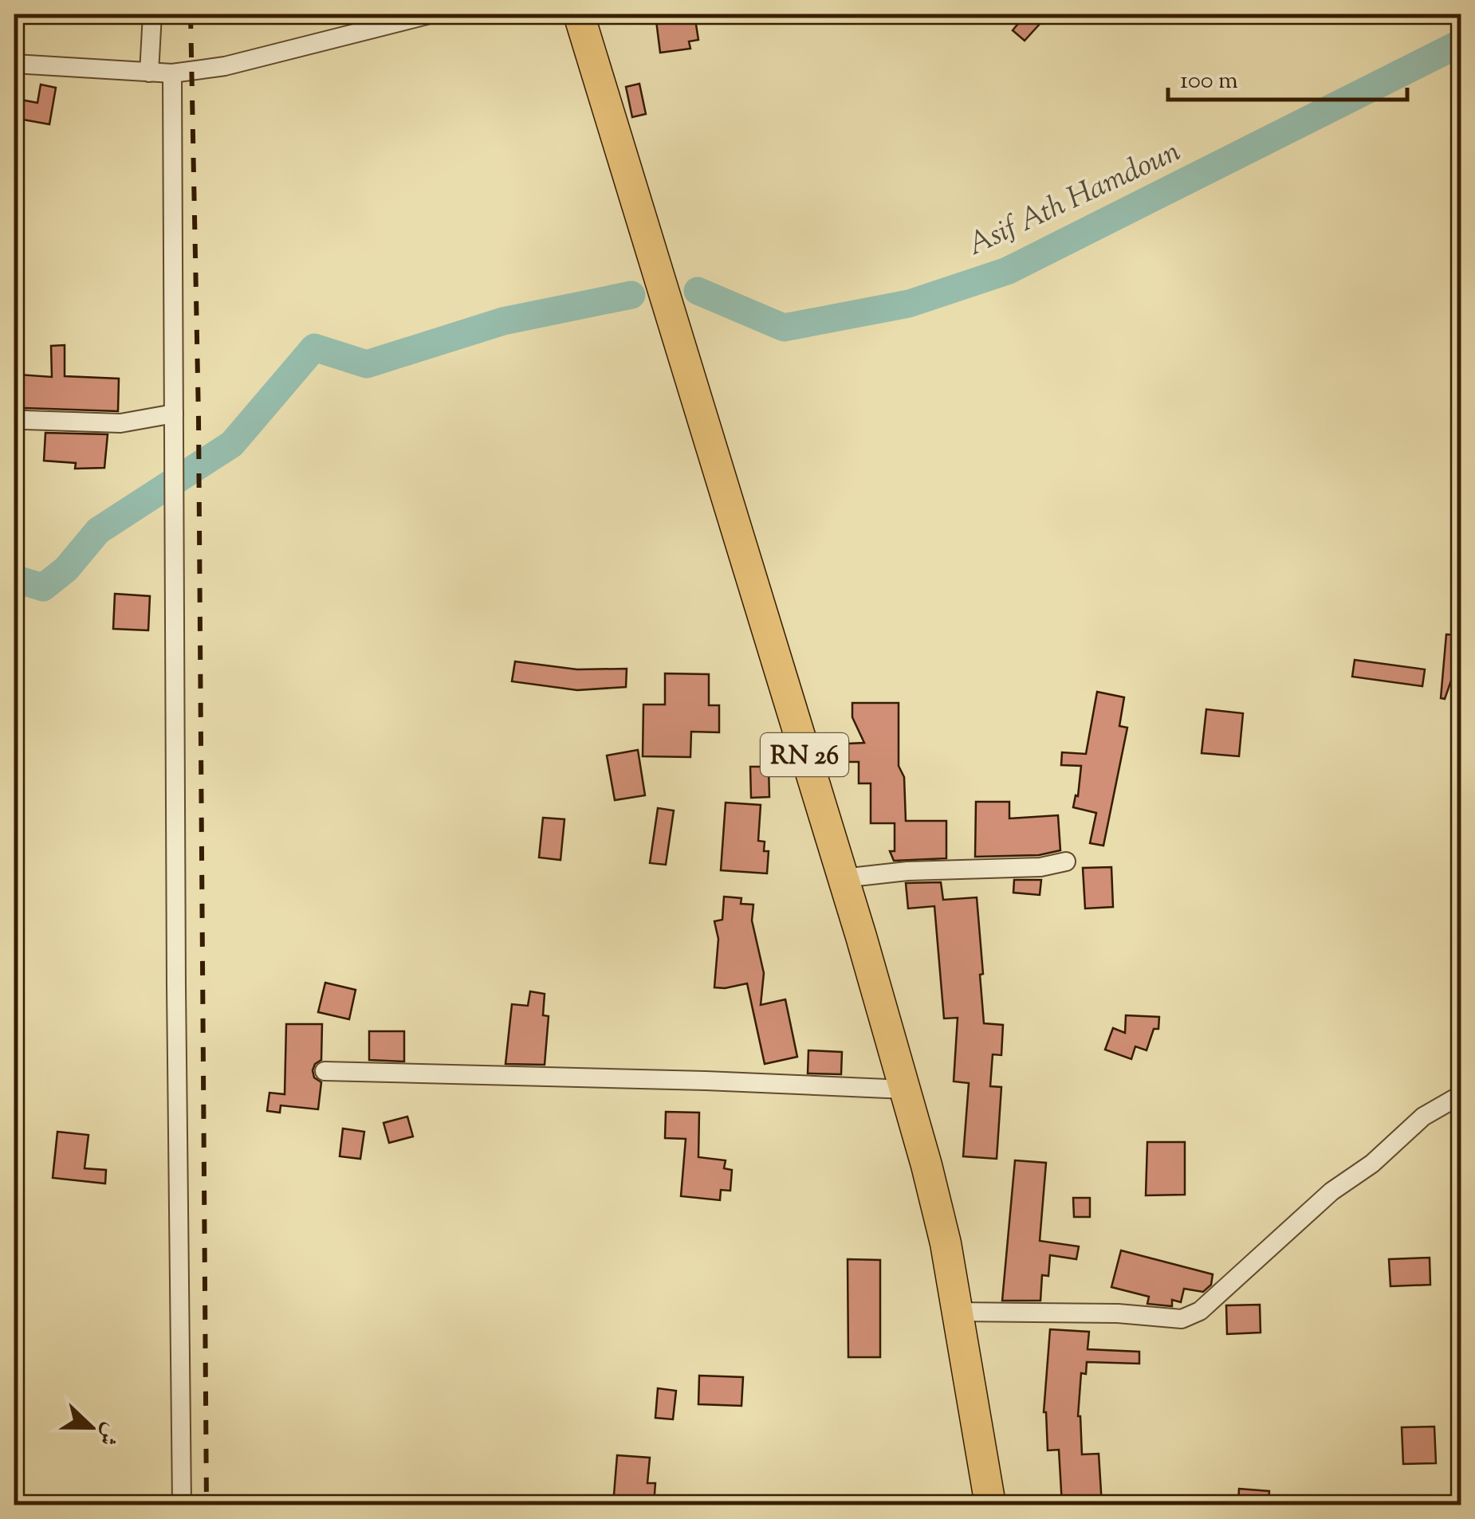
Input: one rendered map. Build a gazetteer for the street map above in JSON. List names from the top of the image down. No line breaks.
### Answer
{"streets":{"main road":["RN 26"]},"water":["Asif Ath Hamdoun"],"scale_bar":"100 m","north":"right"}
